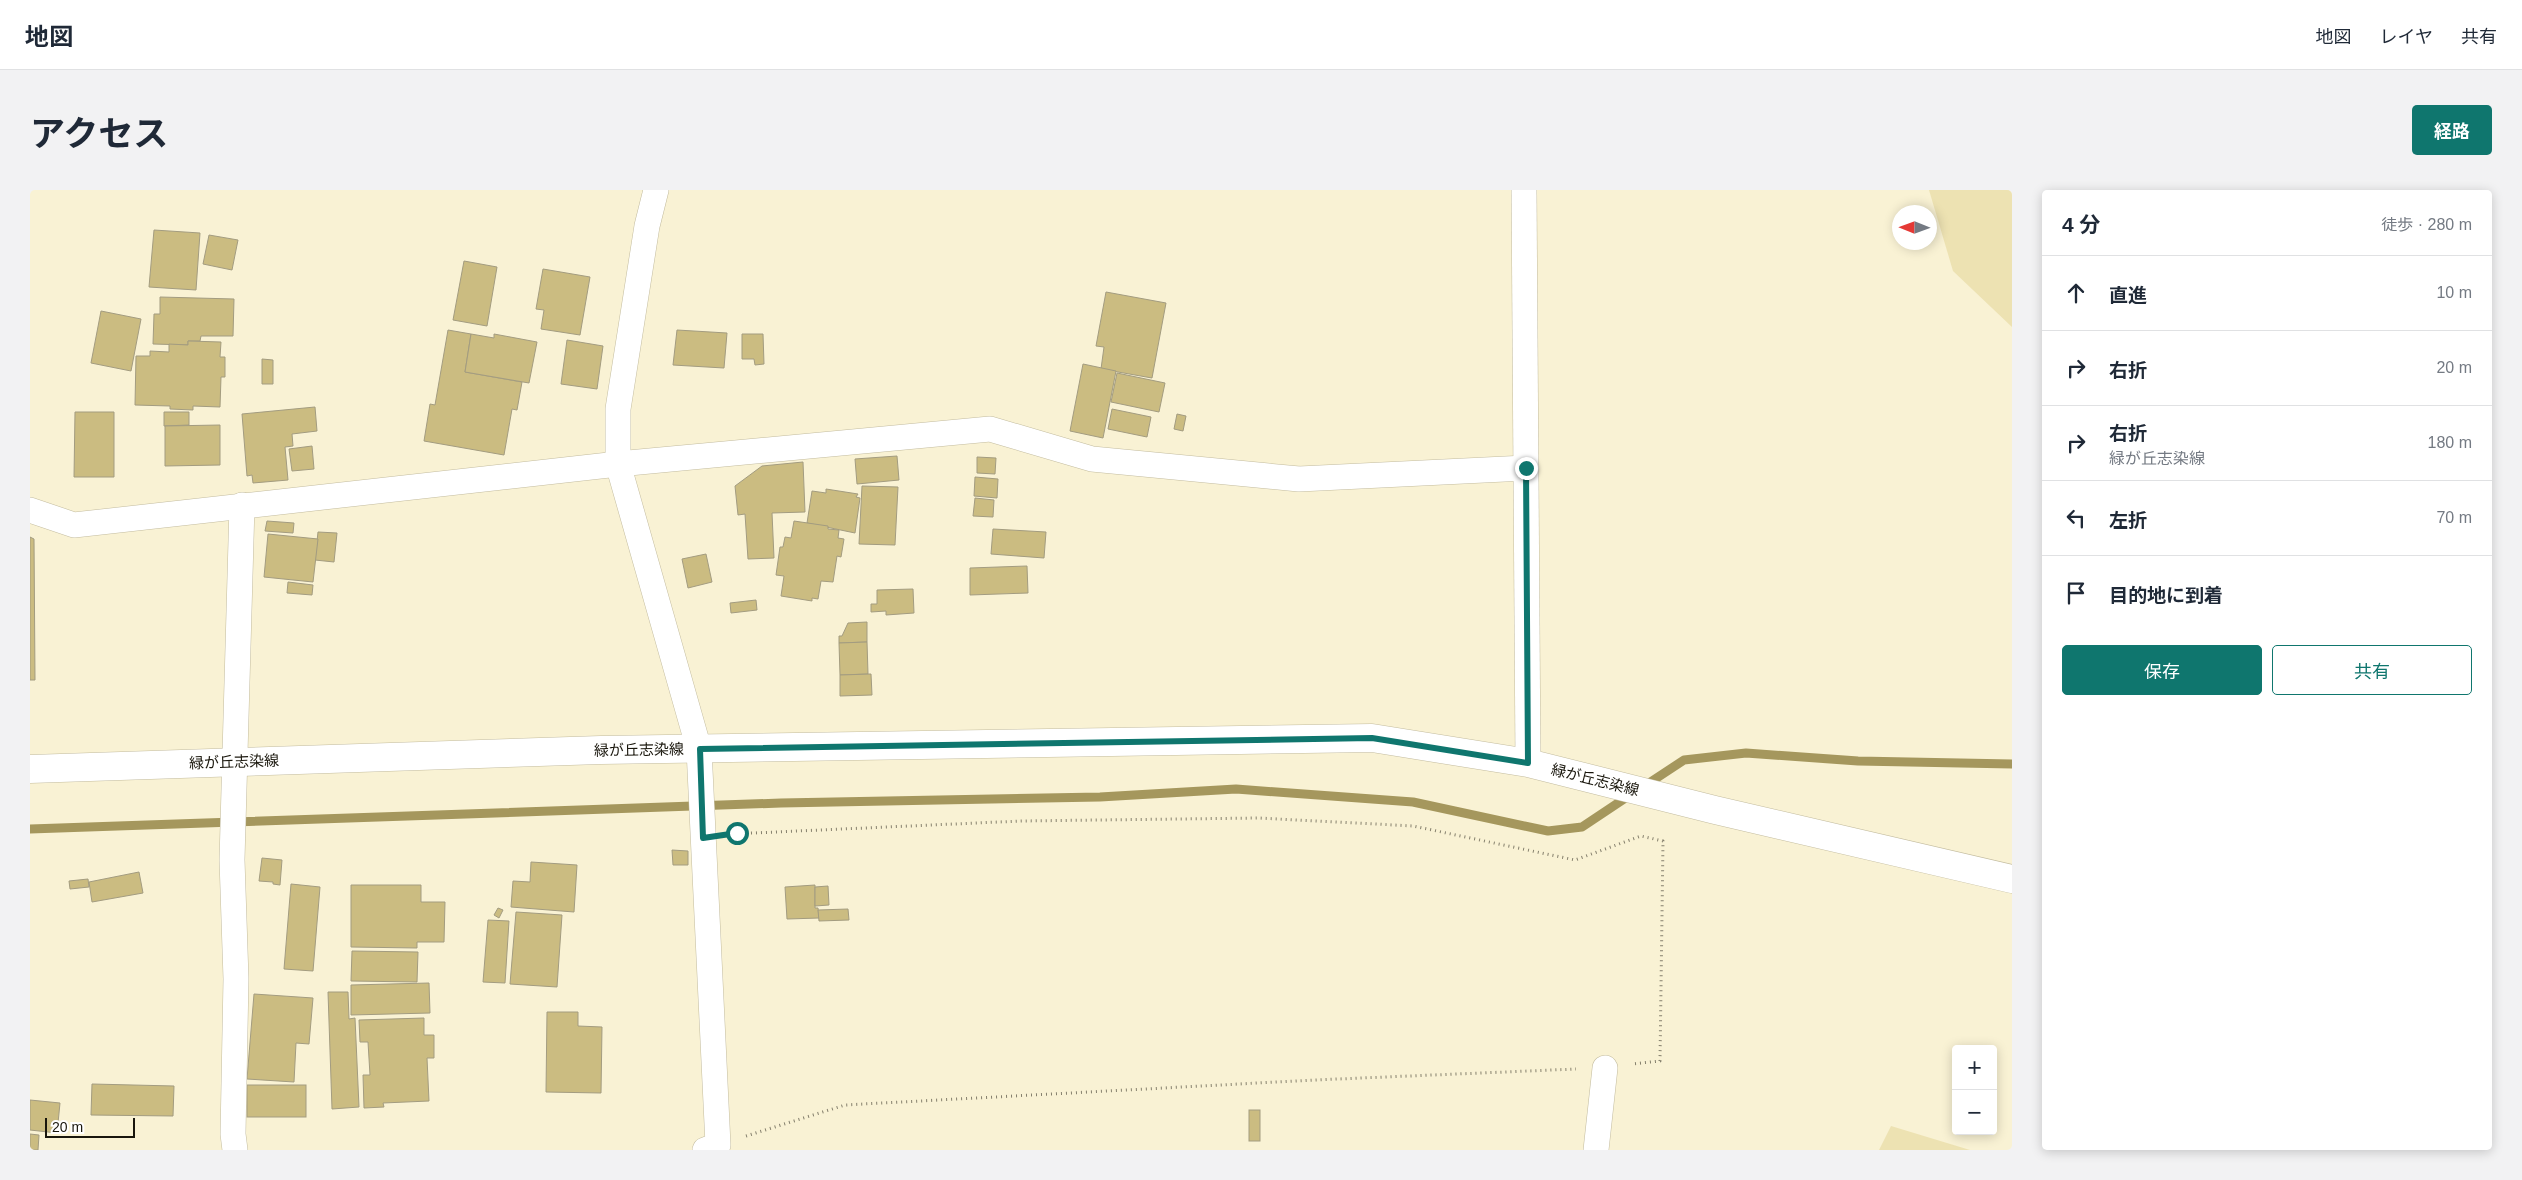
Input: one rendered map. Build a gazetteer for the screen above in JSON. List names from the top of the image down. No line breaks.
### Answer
{"streets":{"street":["緑が丘志染線"]},"scale_bar":"20 m","north":"left","page":{"header":"地図","nav":["地図","レイヤ","共有"],"title":"アクセス","buttons":["経路",["保存","共有"]],"heading":["4 分","徒歩 · 280 m"],"list":[["直進","10 m"],["右折","20 m"],["右折","緑が丘志染線","180 m"],["左折","70 m"],"目的地に到着"],"map_buttons":["+","−"],"scale":"20 m"}}
